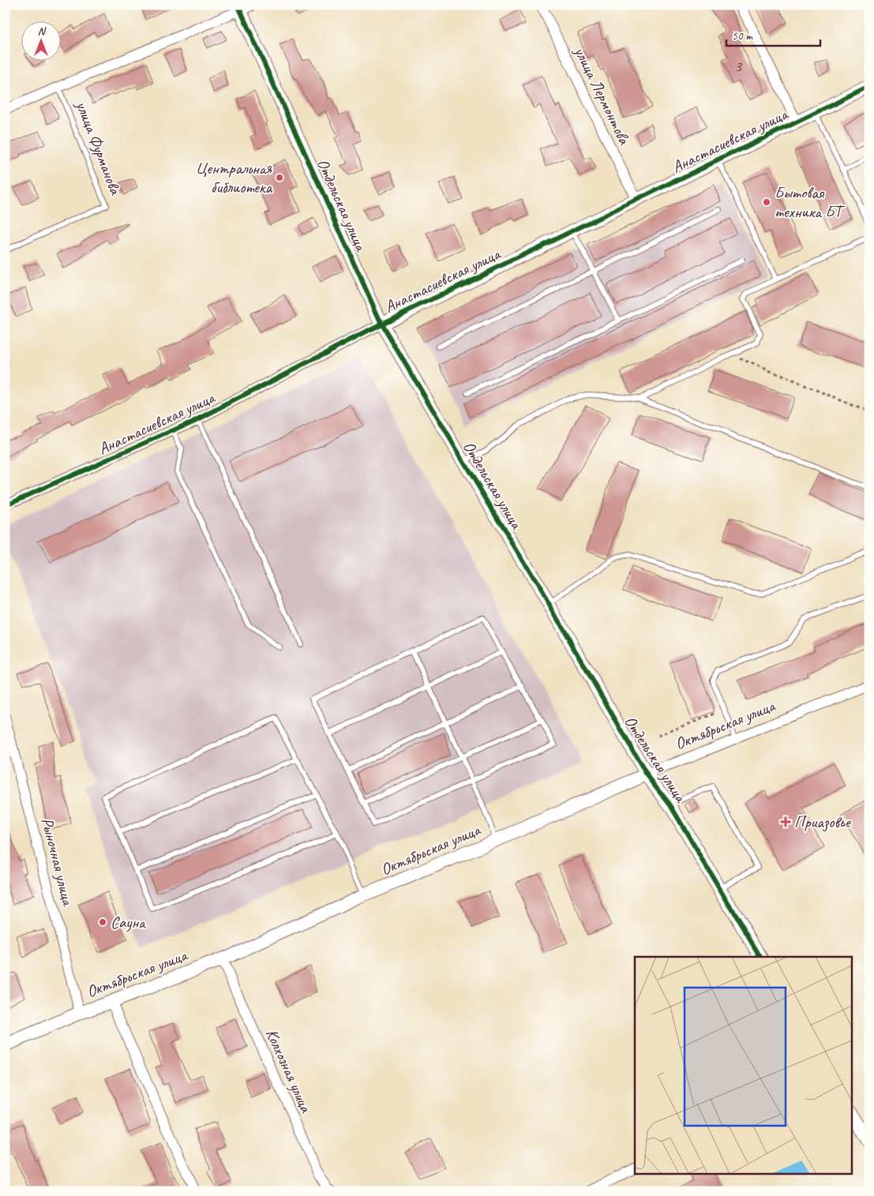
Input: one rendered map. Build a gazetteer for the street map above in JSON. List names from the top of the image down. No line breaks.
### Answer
{"streets":{"street":["улица Лермонтова","Анастасиевская улица","улица Фурманова","Отдельская улица","Октябрьская улица","Рыночная улица","Колхозная улица"]},"crossings":[["улица Лермонтова","Анастасиевская улица"],["Анастасиевская улица","Отдельская улица"],["улица Фурманова","Отдельская улица"],["Отдельская улица","Октябрьская улица"],["Октябрьская улица","Рыночная улица"],["Октябрьская улица","Колхозная улица"]],"places":{"other":["Центральная библиотека","Бытовая техника БТ","Сауна"],"health":["Приазовье"]},"house_numbers":["3"],"scale_bar":"50 m","north":"top"}
